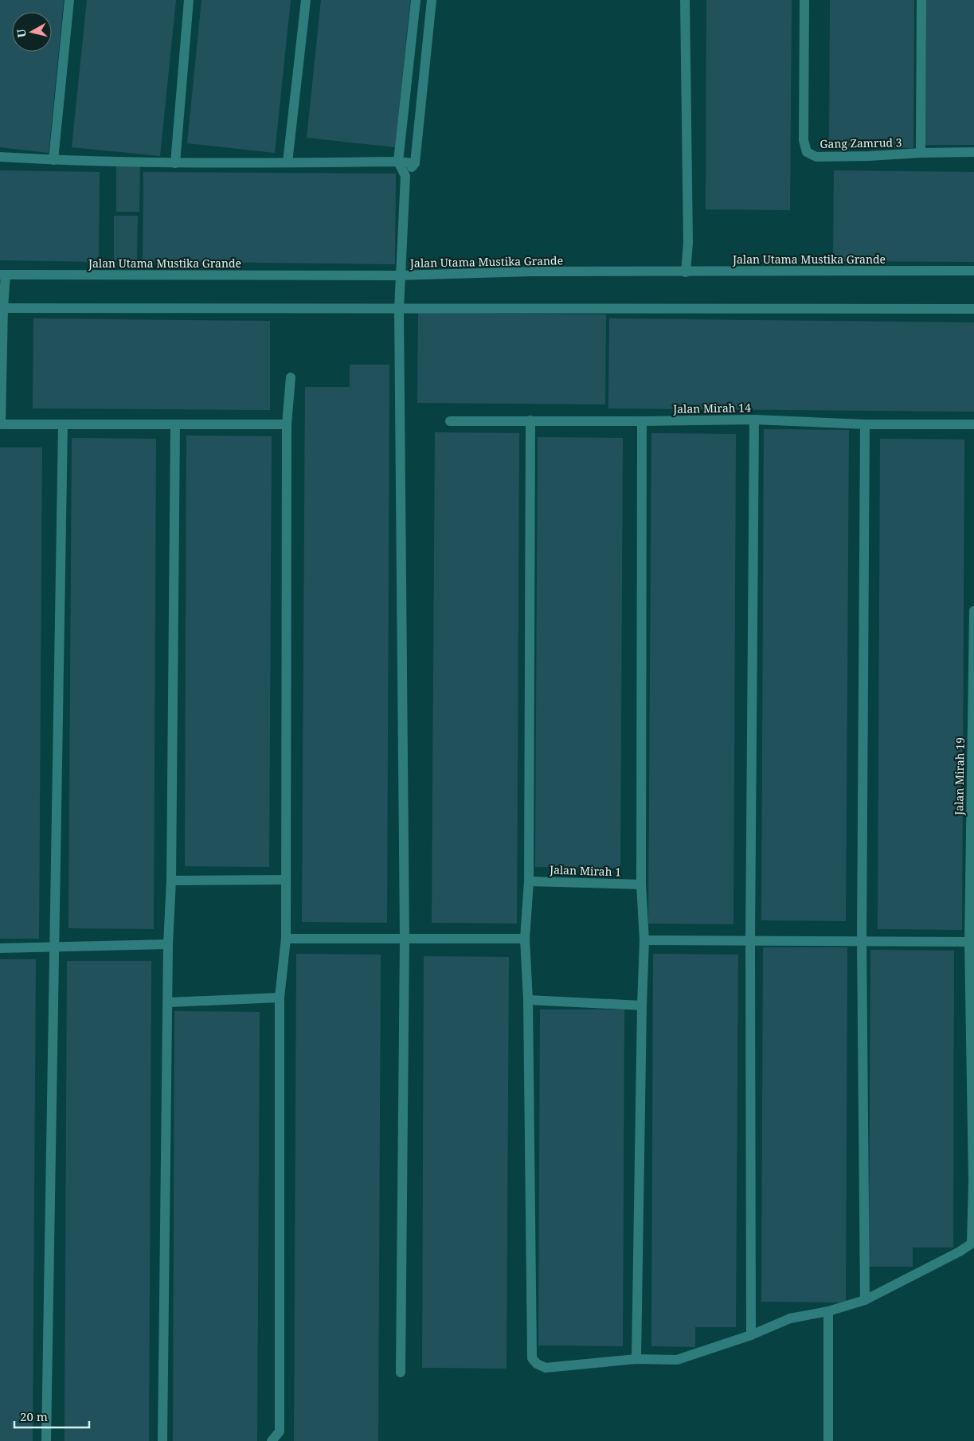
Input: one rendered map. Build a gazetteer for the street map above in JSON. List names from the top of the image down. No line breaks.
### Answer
{"streets":{"street":["Gang Zamrud 3","Jalan Utama Mustika Grande","Jalan Mirah 14","Jalan Mirah 19","Jalan Mirah 1"]},"scale_bar":"20 m","north":"left"}
